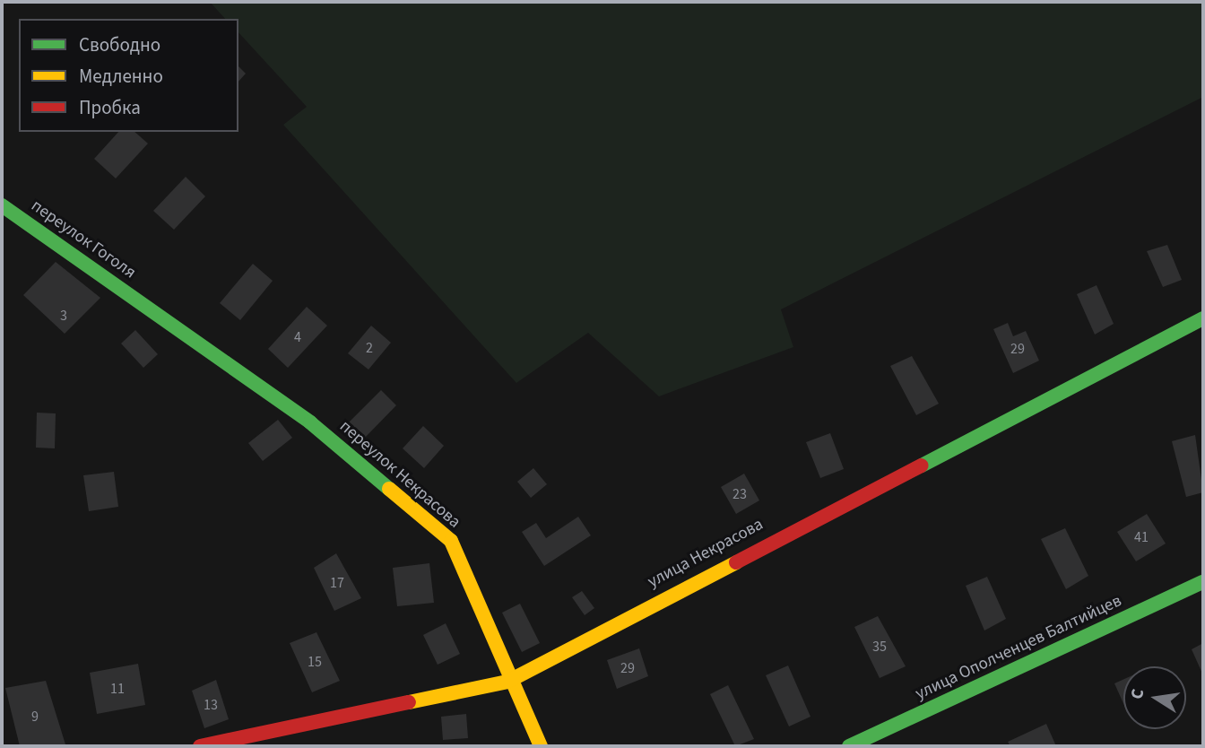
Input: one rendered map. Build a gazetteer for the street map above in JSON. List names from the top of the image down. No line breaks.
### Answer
{"streets":{"street":["переулок Гоголя","переулок Некрасова","улица Некрасова","улица Ополченцев Балтийцев"]},"crossings":[["переулок Гоголя","переулок Некрасова"],["переулок Некрасова","улица Некрасова"]],"house_numbers":["3","4","2","29","23","41","17","35","15","29","11","13","9"],"legend":["Свободно","Медленно","Пробка"],"north":"left"}
